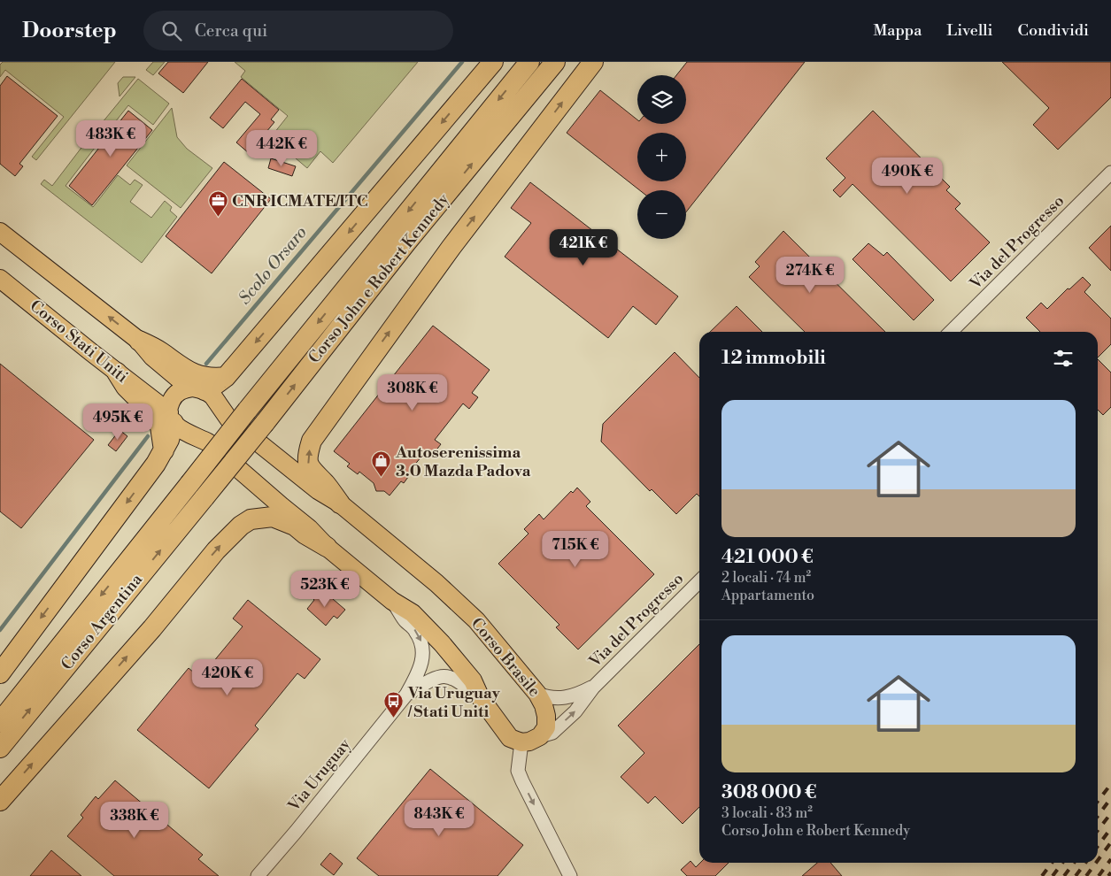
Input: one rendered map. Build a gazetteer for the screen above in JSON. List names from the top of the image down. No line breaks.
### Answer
{"streets":{"highway":["Corso John e Robert Kennedy","Corso Argentina"],"main road":["Corso Stati Uniti","Corso Brasile"],"street":["Via del Progresso","Via Uruguay"]},"crossings":[["Via del Progresso","Corso Brasile"],["Corso John e Robert Kennedy","Corso Argentina"]],"water":["Scolo Orsaro"],"places":{"office":["CNR ICMATE/ITC"],"shop":["Autoserenissima 3.0 Mazda Padova"],"bus stop":["Via Uruguay / Stati Uniti"]},"page":{"header":"Doorstep","search":"Cerca qui","nav":["Mappa","Livelli","Condividi"],"map_buttons":["+","−"],"price":["483K €","442K €","490K €","421K €","274K €","308K €","495K €","715K €","523K €","420K €","843K €","338K €"],"heading":"12 immobili","list":[{"name":"421 000 €","note":"2 locali · 74 m² · Appartamento"},{"name":"308 000 €","note":"3 locali · 83 m² · Corso John e Robert Kennedy"}]}}
